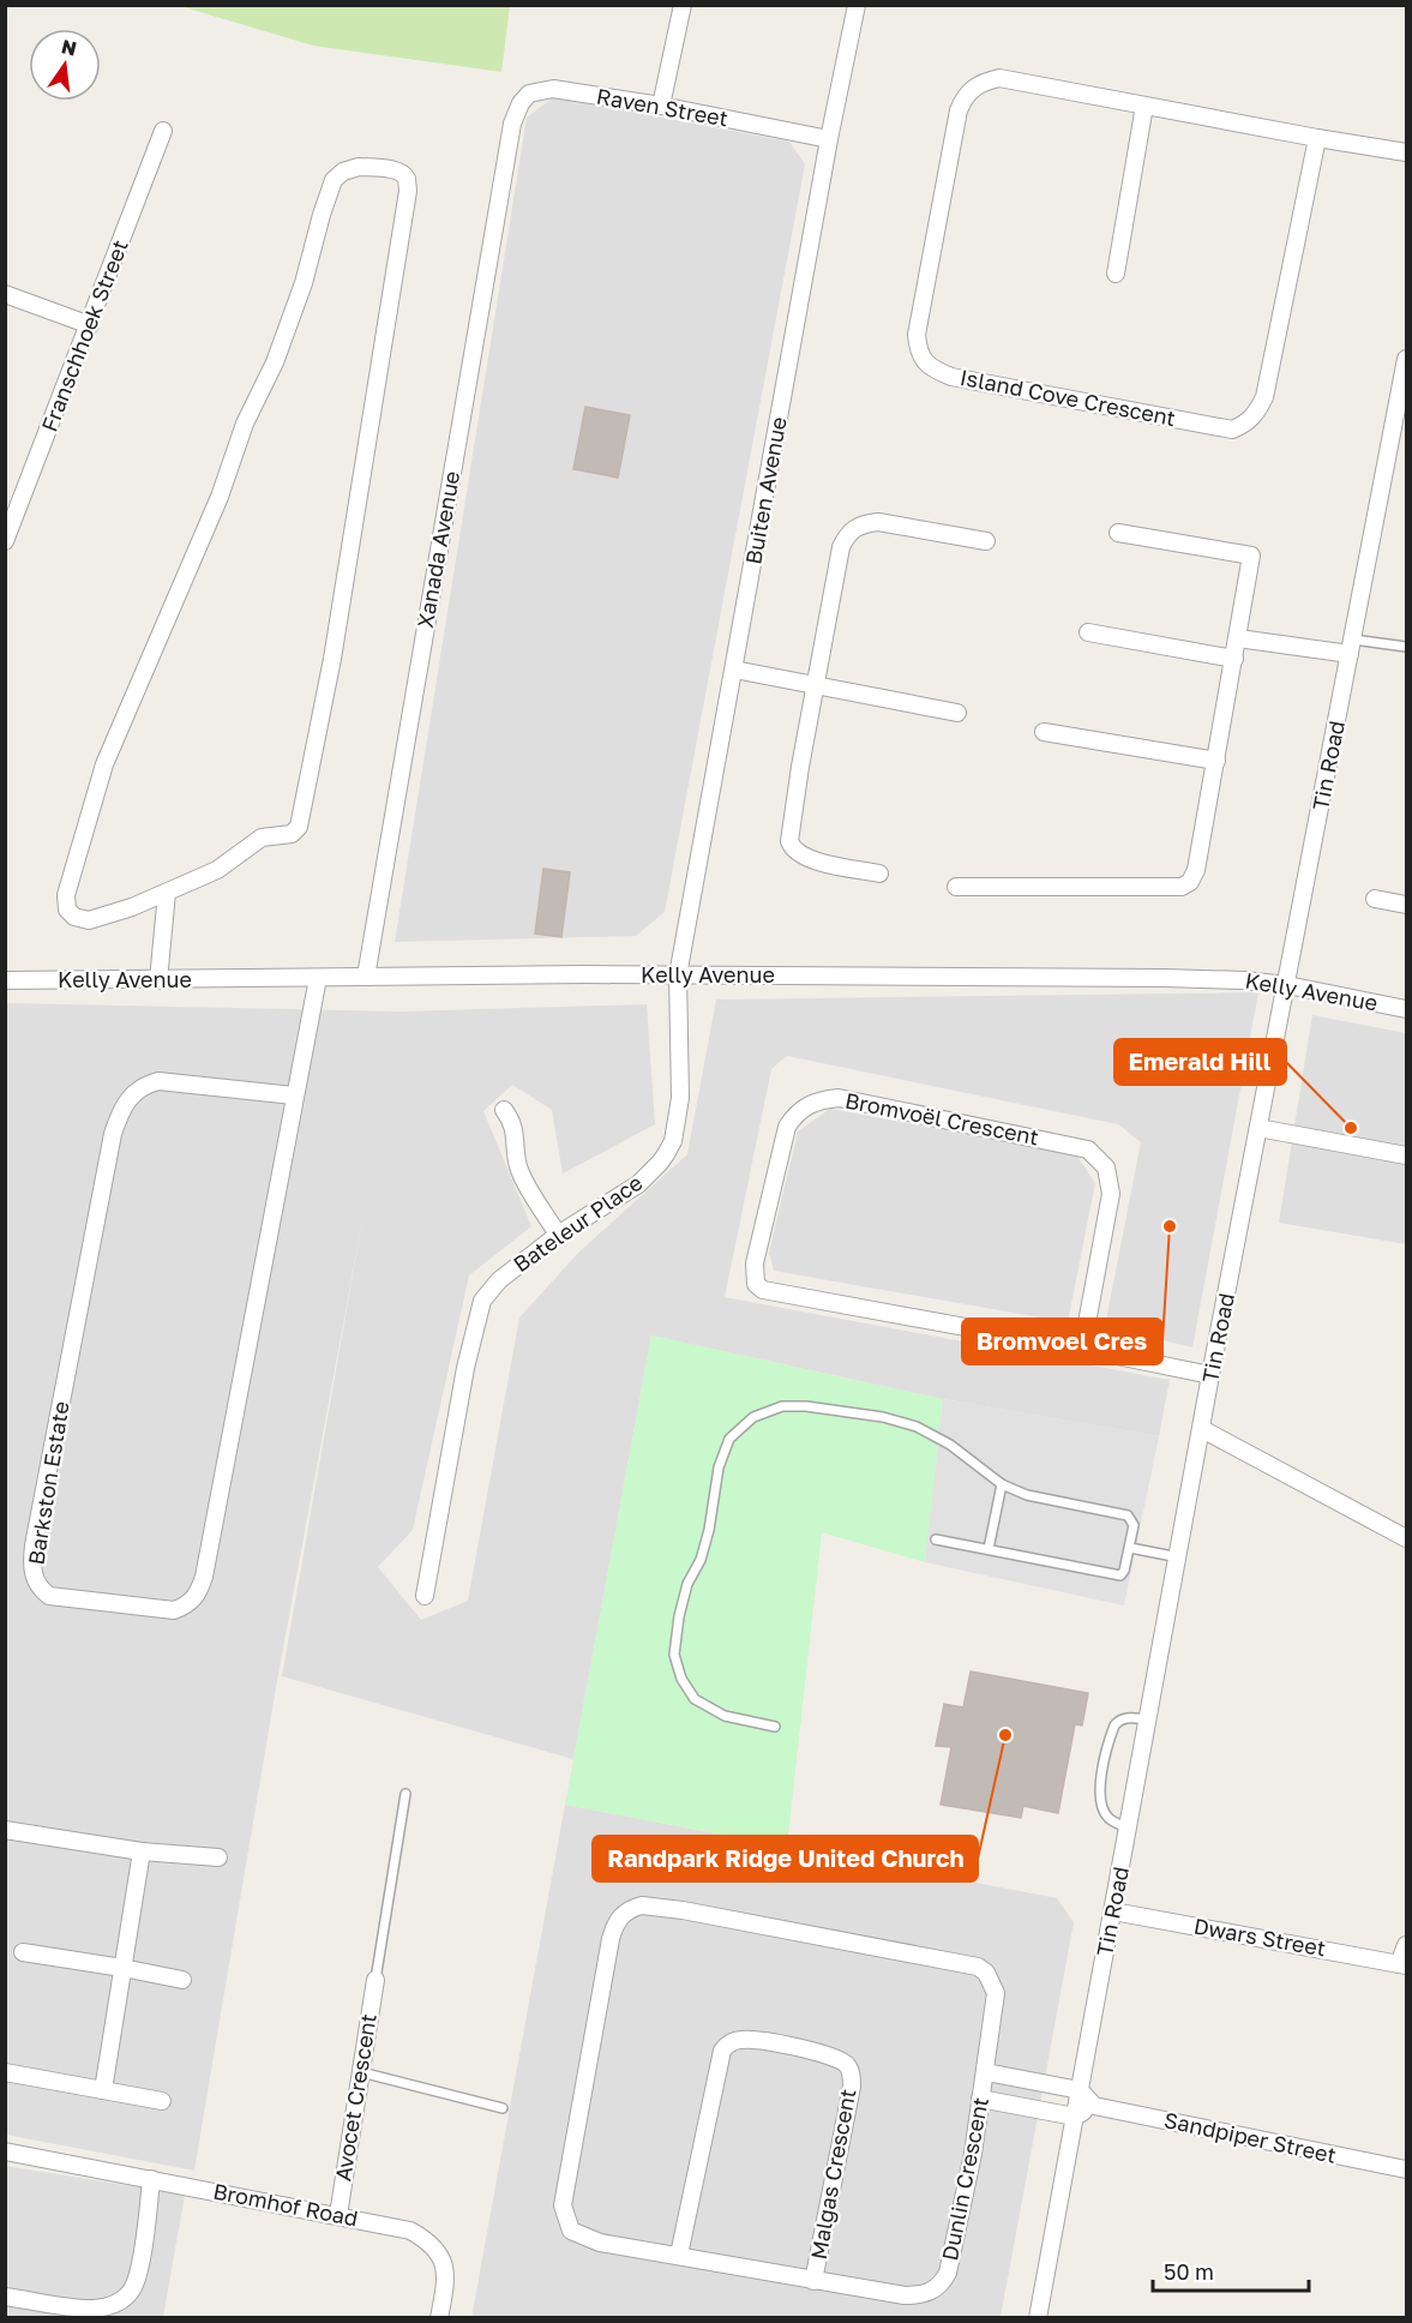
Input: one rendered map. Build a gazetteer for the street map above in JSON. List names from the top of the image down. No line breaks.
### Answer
{"streets":{"street":["Raven Street","Franschhoek Street","Island Cove Crescent","Buiten Avenue","Xanada Avenue","Tin Road","Kelly Avenue","Bromvoël Crescent","Bateleur Place","Barkston Estate","Dwars Street","Avocet Crescent","Sandpiper Street","Malgas Crescent","Dunlin Crescent","Bromhof Road"]},"crossings":[["Raven Street","Buiten Avenue"],["Raven Street","Xanada Avenue"],["Buiten Avenue","Kelly Avenue"],["Buiten Avenue","Bateleur Place"],["Xanada Avenue","Kelly Avenue"],["Tin Road","Kelly Avenue"],["Tin Road","Bromvoël Crescent"],["Tin Road","Dwars Street"],["Kelly Avenue","Bateleur Place"],["Kelly Avenue","Barkston Estate"],["Avocet Crescent","Bromhof Road"],["Malgas Crescent","Dunlin Crescent"]],"places":["Emerald Hill","Bromvoel Cres","Randpark Ridge United Church"],"scale_bar":"50 m","north":"top"}
